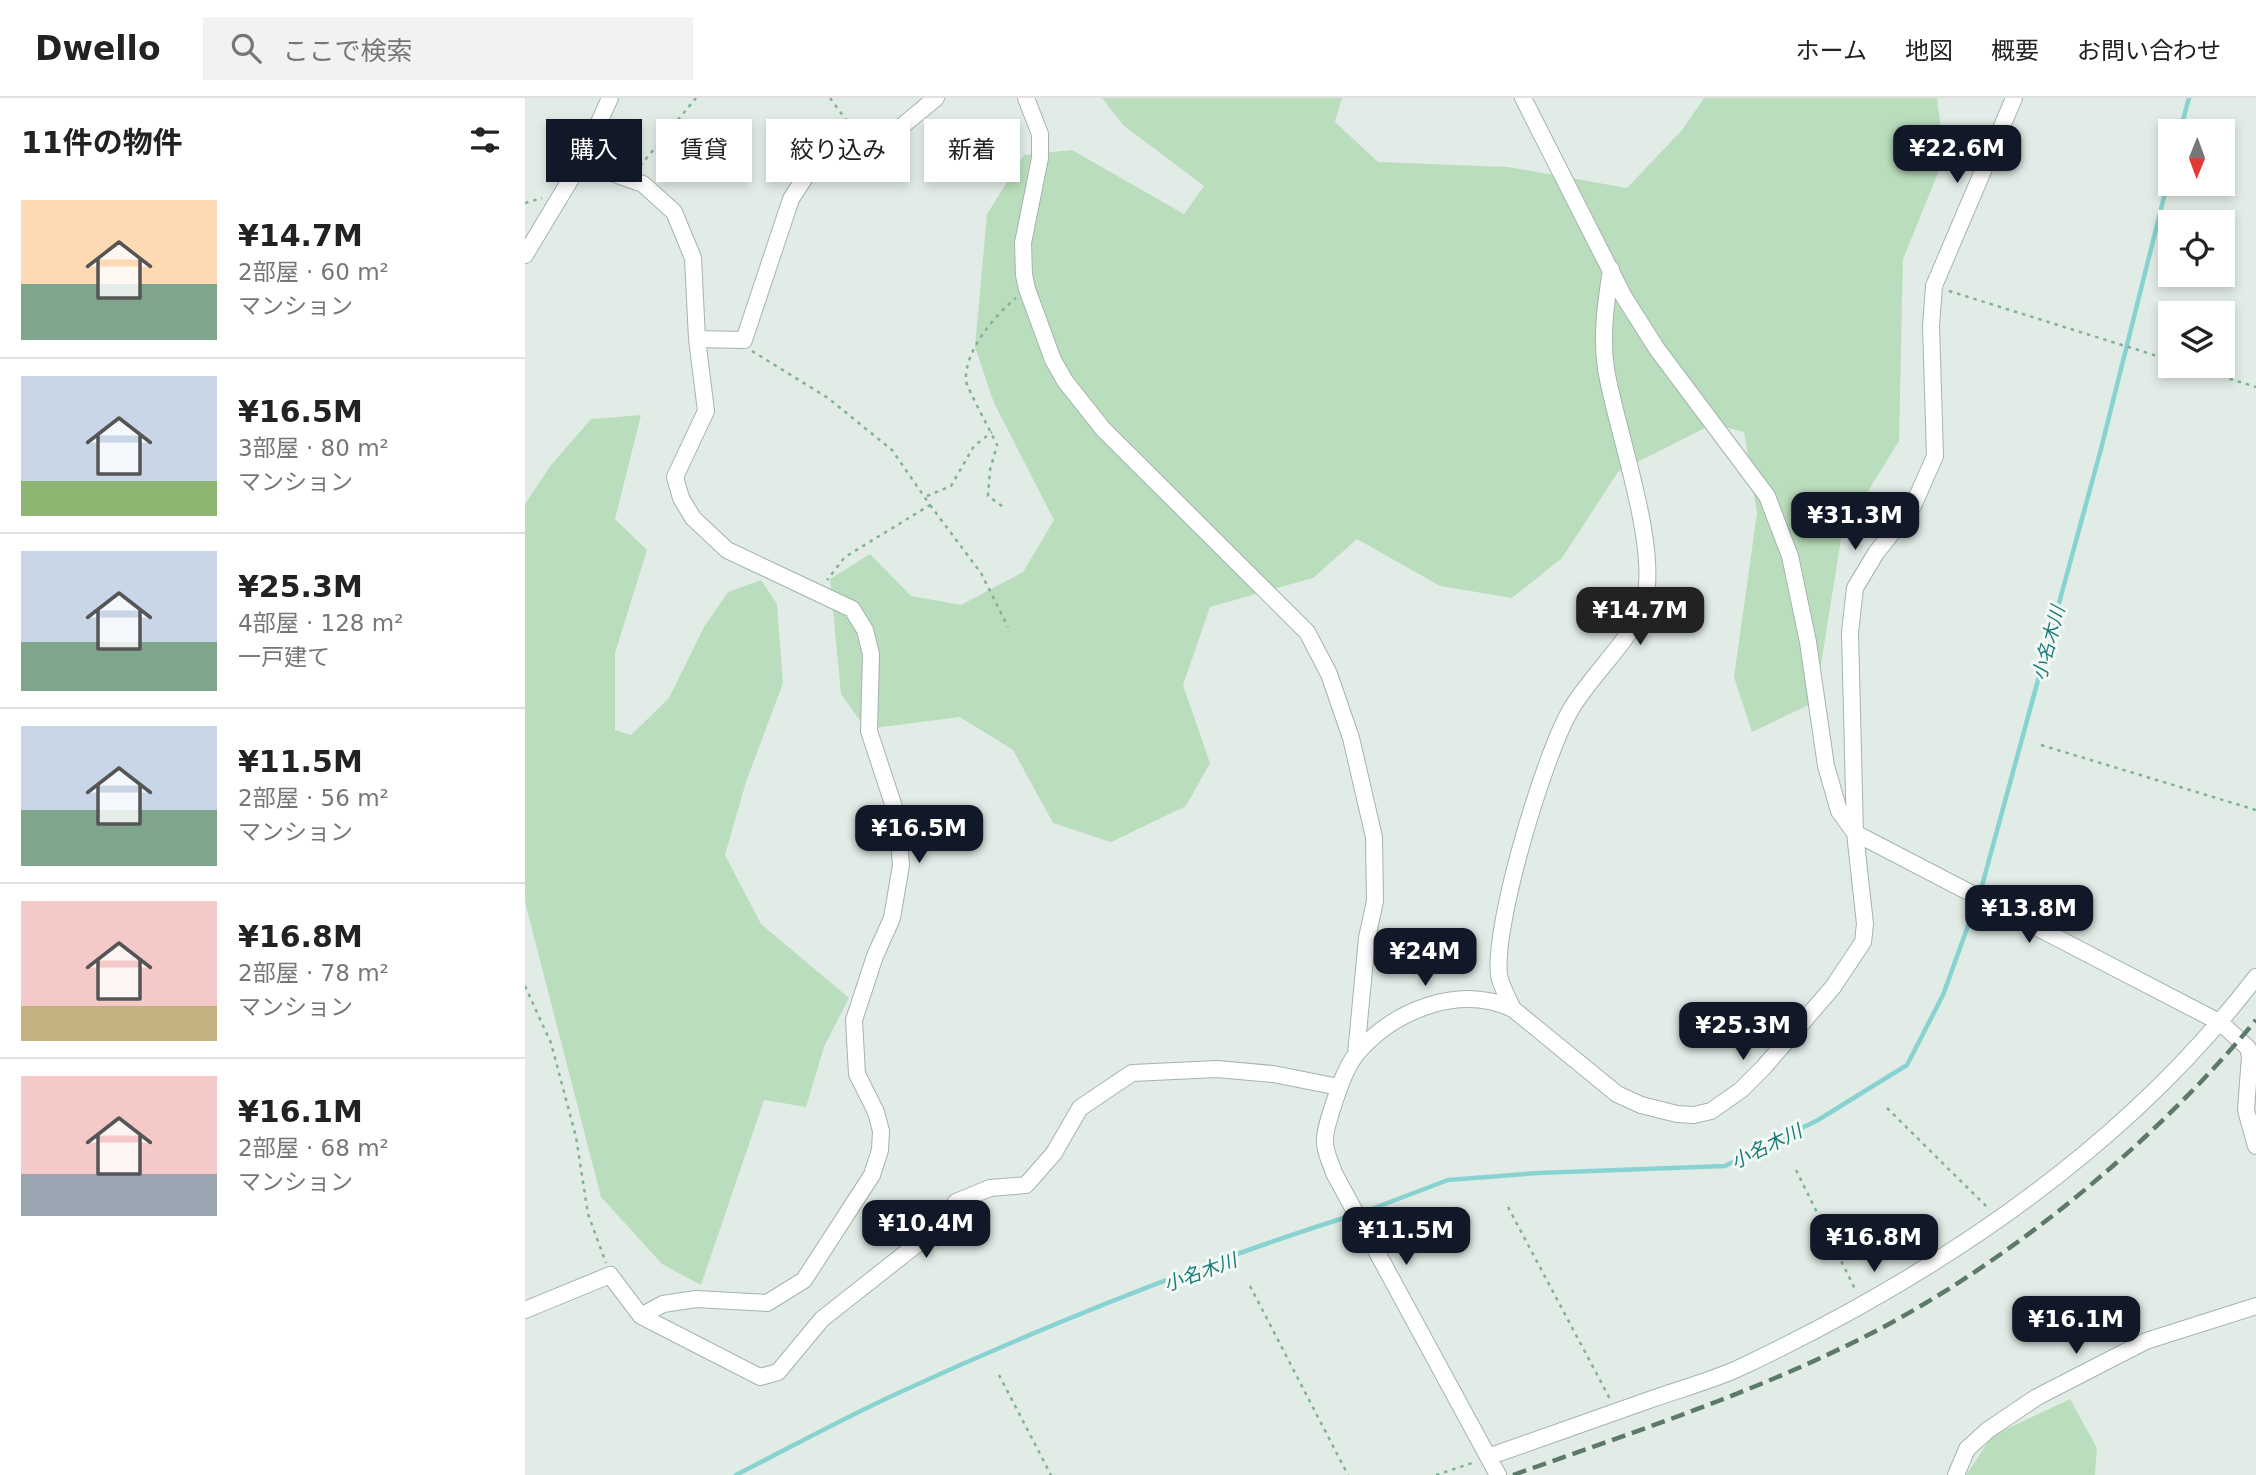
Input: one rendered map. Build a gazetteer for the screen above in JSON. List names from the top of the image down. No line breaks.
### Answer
{"water":["小名木川"],"north":"bottom","page":{"header":"Dwello","search":"ここで検索","nav":["ホーム","地図","概要","お問い合わせ"],"heading":"11件の物件","chip":["購入","賃貸","絞り込み","新着"],"price":["¥22.6M","¥31.3M","¥14.7M","¥16.5M","¥13.8M","¥24M","¥25.3M","¥10.4M","¥11.5M","¥16.8M","¥16.1M"],"list":[{"name":"¥14.7M","note":"2部屋 · 60 m² · マンション"},{"name":"¥16.5M","note":"3部屋 · 80 m² · マンション"},{"name":"¥25.3M","note":"4部屋 · 128 m² · 一戸建て"},{"name":"¥11.5M","note":"2部屋 · 56 m² · マンション"},{"name":"¥16.8M","note":"2部屋 · 78 m² · マンション"},{"name":"¥16.1M","note":"2部屋 · 68 m² · マンション"}]}}
